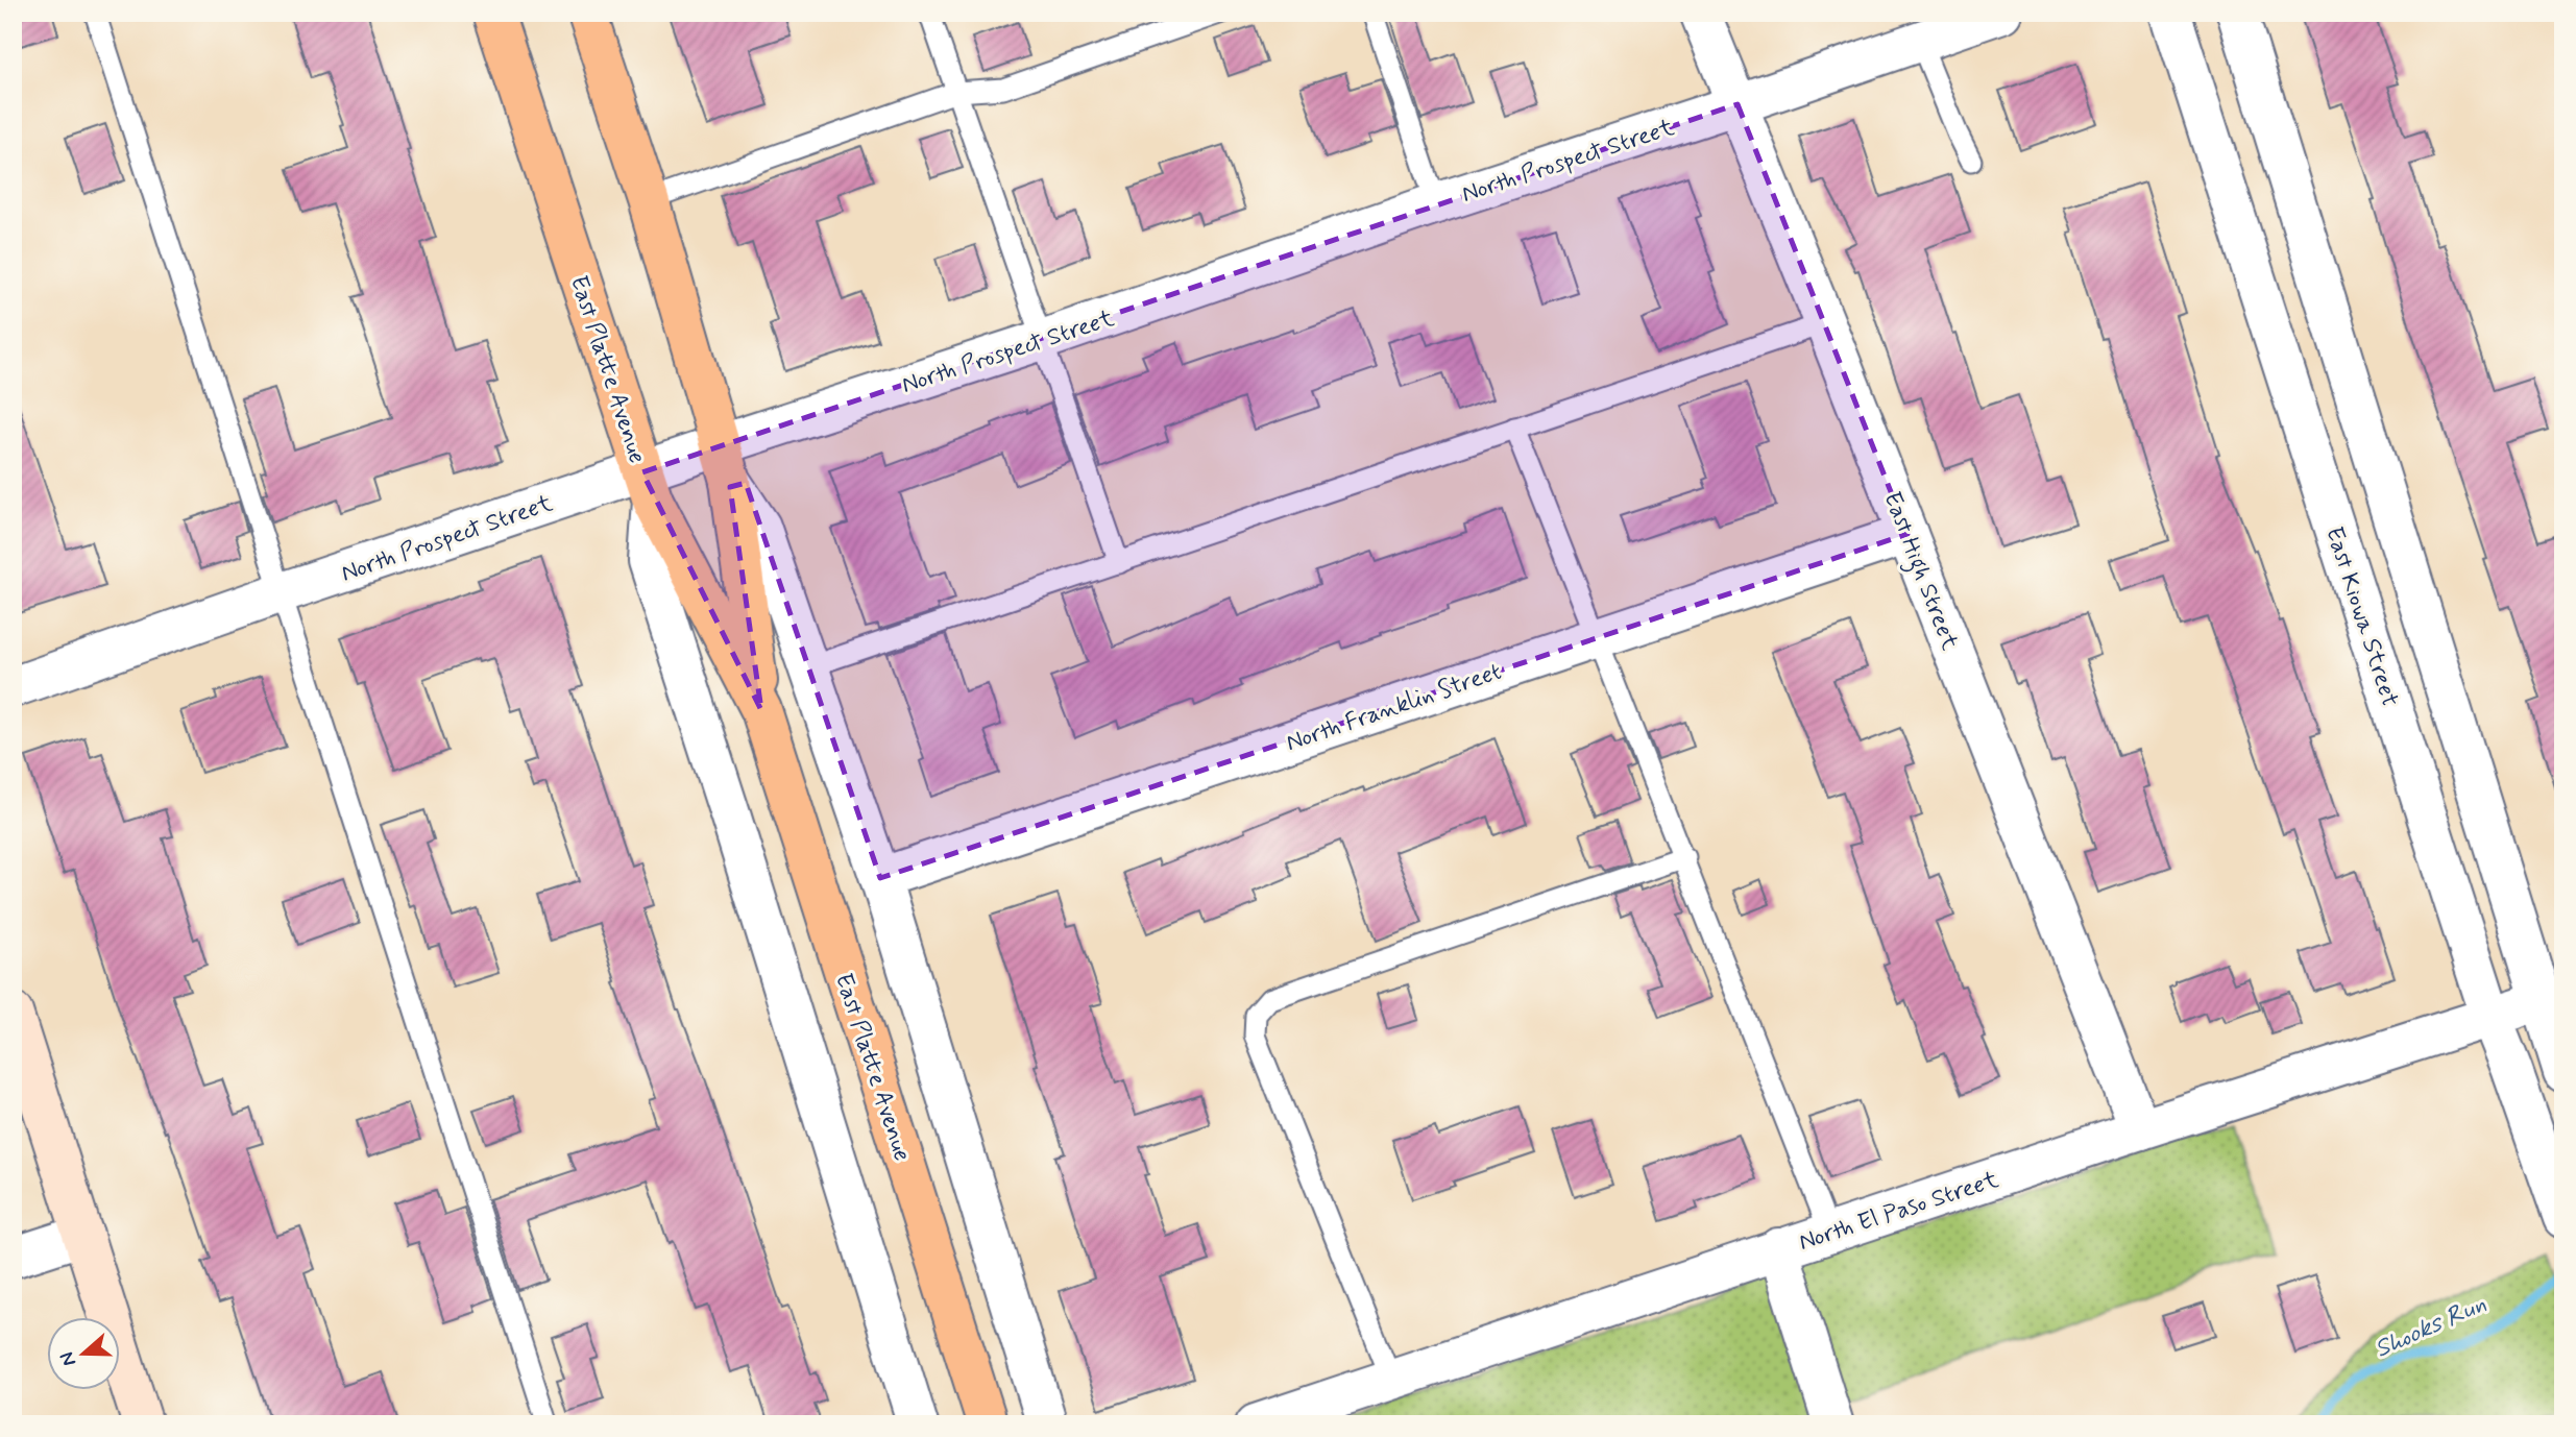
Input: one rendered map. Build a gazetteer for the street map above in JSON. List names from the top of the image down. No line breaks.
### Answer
{"streets":{"main road":["East Platte Avenue"],"street":["North Prospect Street","East High Street","East Kiowa Street","North Franklin Street","North El Paso Street"]},"crossings":[["North Prospect Street","East Platte Avenue"],["North Prospect Street","East High Street"],["East High Street","North Franklin Street"],["East High Street","North El Paso Street"],["East Kiowa Street","North El Paso Street"]],"water":["Shooks Run"],"north":"left"}
